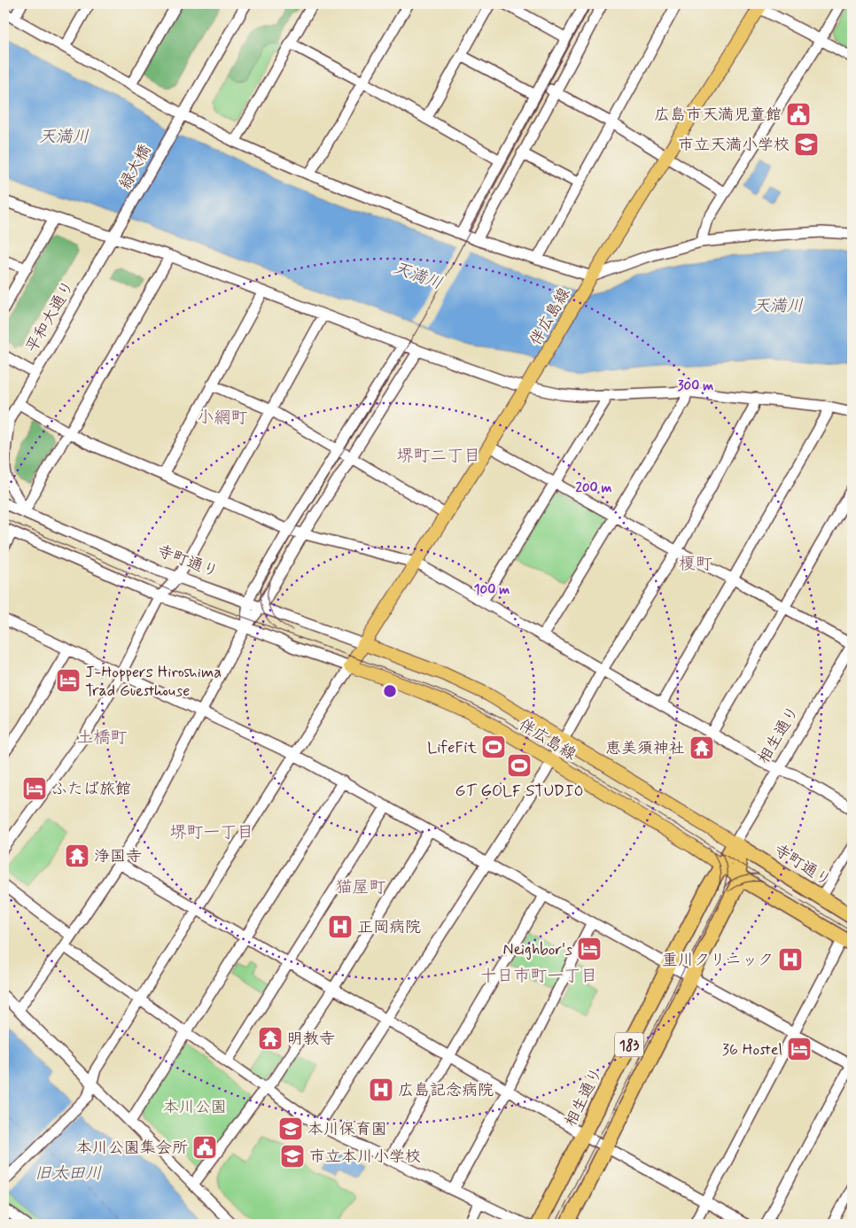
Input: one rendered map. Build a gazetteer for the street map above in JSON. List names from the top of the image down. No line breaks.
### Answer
{"streets":{"highway":["寺町通り","相生通り","183"],"main road":["伴広島線"],"street":["緑大橋","平和大通り"]},"crossings":[["緑大橋","平和大通り"],["伴広島線","寺町通り"],["伴広島線","相生通り"],["伴広島線","183"],["寺町通り","相生通り"],["寺町通り","183"],["相生通り","183"]],"districts":["小網町","堺町二丁目","榎町","土橋町","堺町一丁目","猫屋町","十日市町一丁目"],"water":["天満川","旧太田川"],"parks":["本川公園"],"places":{"public building":["広島市天満児童館","本川公園集会所"],"school or university":["市立天満小学校","本川保育園","市立本川小学校"],"hotel":["J-Hoppers Hiroshima Trad Guesthouse","ふたば旅館","Neighbor's","36 Hostel"],"sports":["LifeFit","GT GOLF STUDIO"],"temple":["恵美須神社","浄国寺","明教寺"],"hospital":["正岡病院","重川クリニック","広島記念病院"]},"rings":["300 m","200 m","100 m"]}
